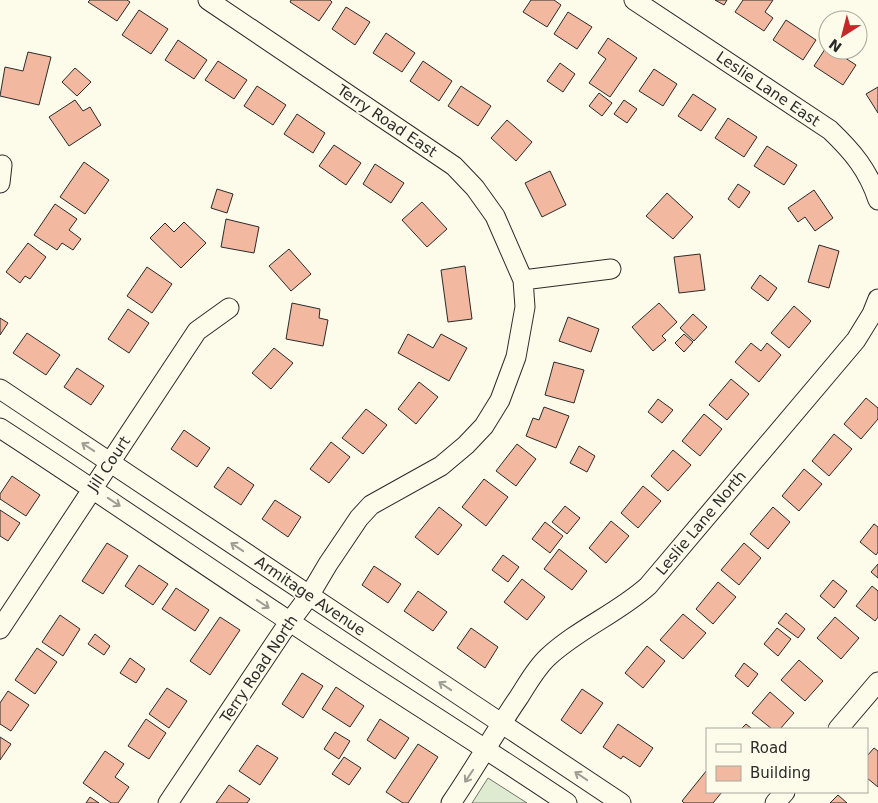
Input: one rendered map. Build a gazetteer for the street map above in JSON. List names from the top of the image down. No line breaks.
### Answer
{"streets":{"street":["Leslie Lane East","Terry Road East","Jill Court","Leslie Lane North","Armitage Avenue","Terry Road North"]},"crossings":[["Terry Road East","Terry Road North"],["Jill Court","Armitage Avenue"],["Leslie Lane North","Armitage Avenue"],["Armitage Avenue","Terry Road North"]],"legend":["Road","Building"],"north":"bottom left"}
